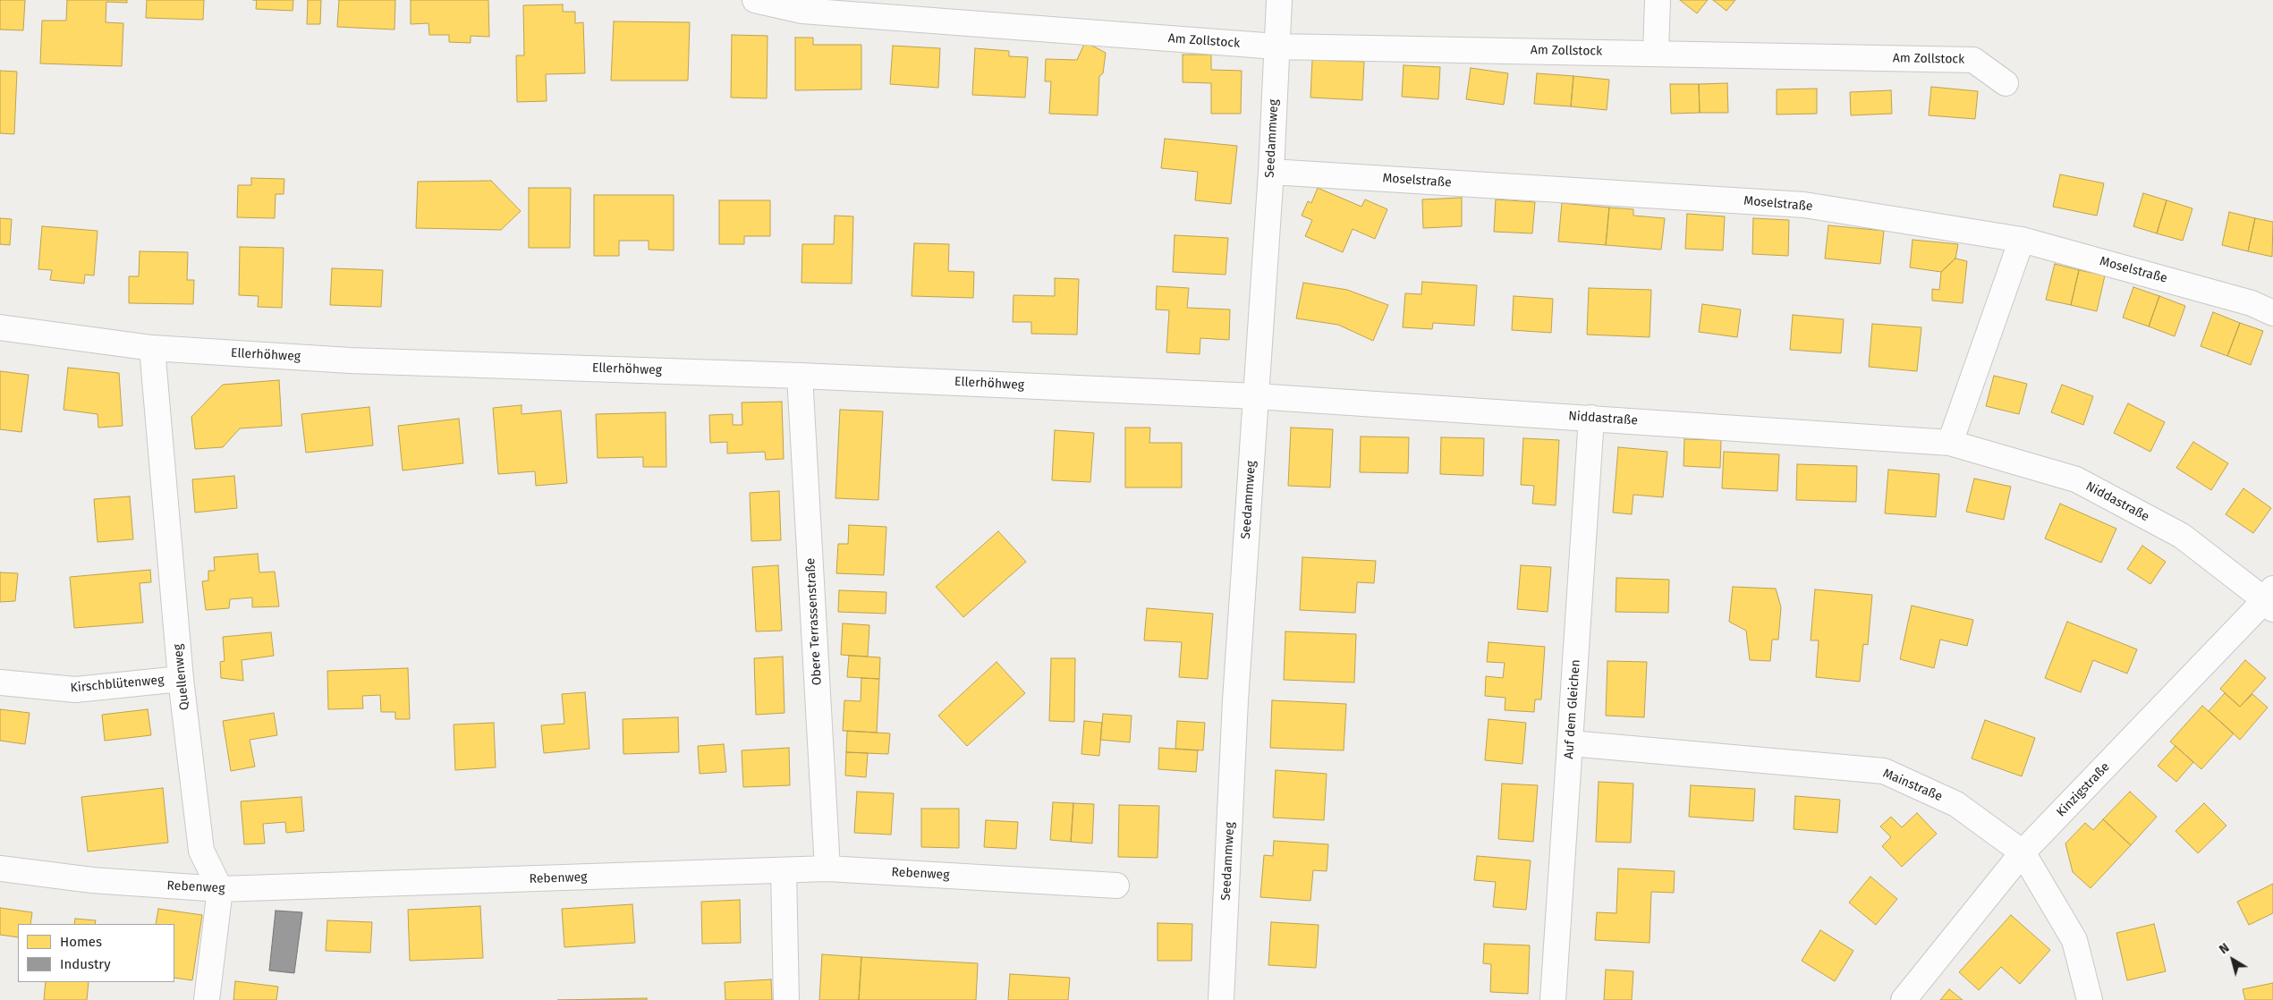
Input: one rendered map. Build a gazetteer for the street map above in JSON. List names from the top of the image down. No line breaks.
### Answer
{"streets":{"street":["Am Zollstock","Seedammweg","Moselstraße","Ellerhöhweg","Niddastraße","Obere Terrassenstraße","Quellenweg","Kirschblütenweg","Auf dem Gleichen","Mainstraße","Kinzigstraße","Rebenweg"]},"crossings":[["Am Zollstock","Seedammweg"],["Seedammweg","Moselstraße"],["Seedammweg","Ellerhöhweg"],["Seedammweg","Niddastraße"],["Ellerhöhweg","Niddastraße"],["Ellerhöhweg","Obere Terrassenstraße"],["Ellerhöhweg","Quellenweg"],["Niddastraße","Auf dem Gleichen"],["Niddastraße","Kinzigstraße"],["Obere Terrassenstraße","Rebenweg"],["Quellenweg","Kirschblütenweg"],["Quellenweg","Rebenweg"],["Auf dem Gleichen","Mainstraße"],["Mainstraße","Kinzigstraße"]],"legend":["Homes","Industry"],"north":"top left"}
